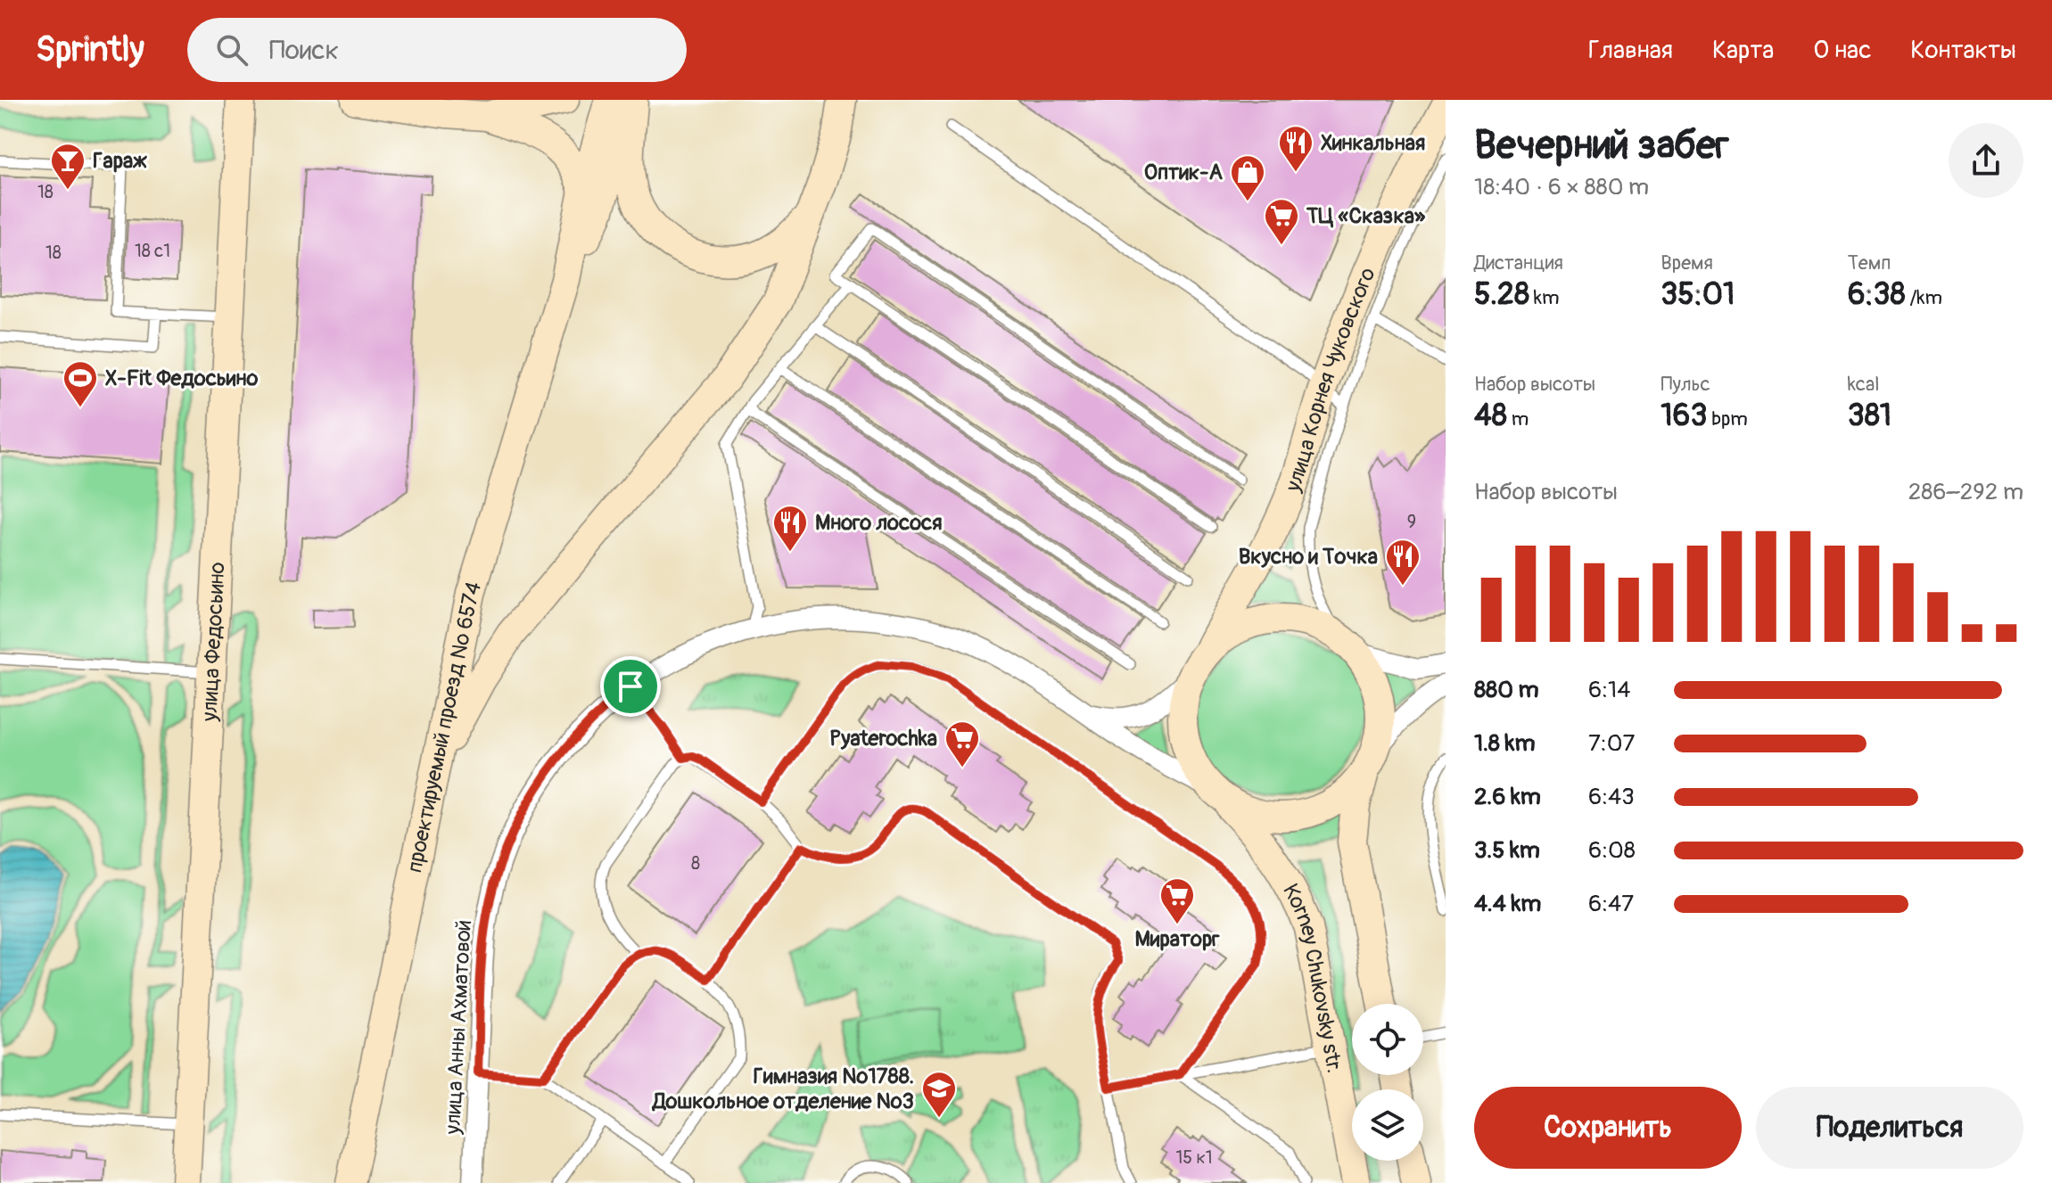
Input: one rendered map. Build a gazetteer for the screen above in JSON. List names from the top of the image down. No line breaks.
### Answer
{"streets":{"street":["улица Корнея Чуковского","улица Федосьино","проектируемый проезд № 6574","Korney Chukovsky str.","улица Анны Ахматовой"]},"crossings":[["улица Корнея Чуковского","Korney Chukovsky str."],["улица Корнея Чуковского","улица Анны Ахматовой"],["Korney Chukovsky str.","улица Анны Ахматовой"]],"places":{"restaurant":["Хинкальная","Много лосося","Вкусно и Точка"],"bar":["Гараж"],"shop":["Оптик-А"],"supermarket":["ТЦ «Сказка»","Pyaterochka","Мираторг"],"sports":["X-Fit Федосьино"],"school or university":["Гимназия №1788. Дошкольное отделение №3"]},"house_numbers":["18","18 с1","18","9","8","15 к1"],"page":{"header":"Sprintly","search":"Поиск","nav":["Главная","Карта","О нас","Контакты"],"heading":["Вечерний забег","18:40 · 6 × 880 m"],"stats":[["Дистанция","5.28 km"],["Время","35:01"],["Темп","6:38 /km"],["Набор высоты","48 m"],["Пульс","163 bpm"],["kcal","381"]],"chart":["Набор высоты","286–292 m"],"list":[{"name":"880 m","note":"6:14"},{"name":"1.8 km","note":"7:07"},{"name":"2.6 km","note":"6:43"},{"name":"3.5 km","note":"6:08"},{"name":"4.4 km","note":"6:47"}],"buttons":["Сохранить","Поделиться"]}}
